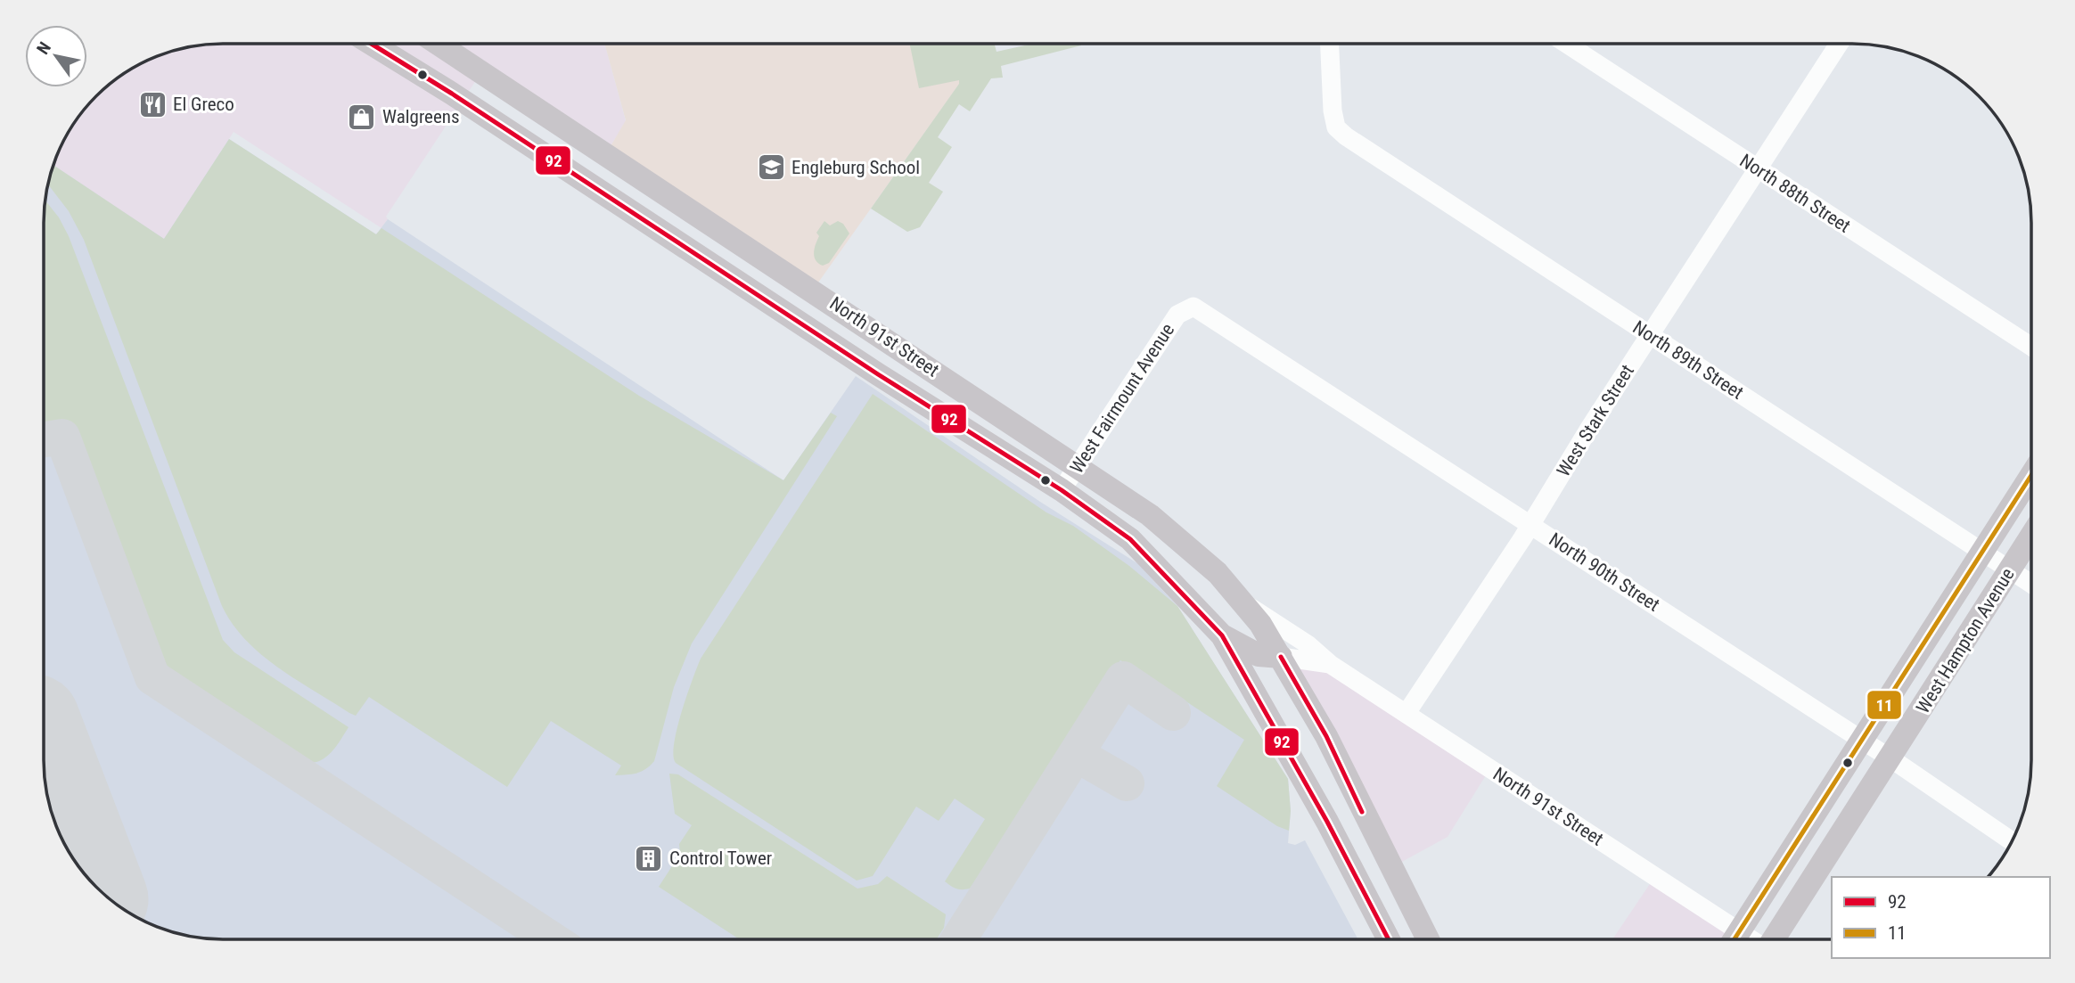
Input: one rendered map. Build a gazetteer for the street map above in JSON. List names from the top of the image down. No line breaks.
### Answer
{"streets":{"main road":["North 91st Street","West Hampton Avenue"],"street":["North 88th Street","North 89th Street","West Fairmount Avenue","West Stark Street","North 90th Street"]},"crossings":[["North 88th Street","West Stark Street"],["North 91st Street","West Fairmount Avenue"],["North 91st Street","West Stark Street"],["North 89th Street","West Stark Street"],["North 89th Street","West Hampton Avenue"],["West Fairmount Avenue","North 90th Street"],["West Stark Street","North 90th Street"],["North 90th Street","West Hampton Avenue"]],"places":{"restaurant":["El Greco"],"shop":["Walgreens"],"school or university":["Engleburg School"],"building":["Control Tower"]},"lines":["transit line 92","transit line 11"],"legend":["92","11"],"north":"top left"}
